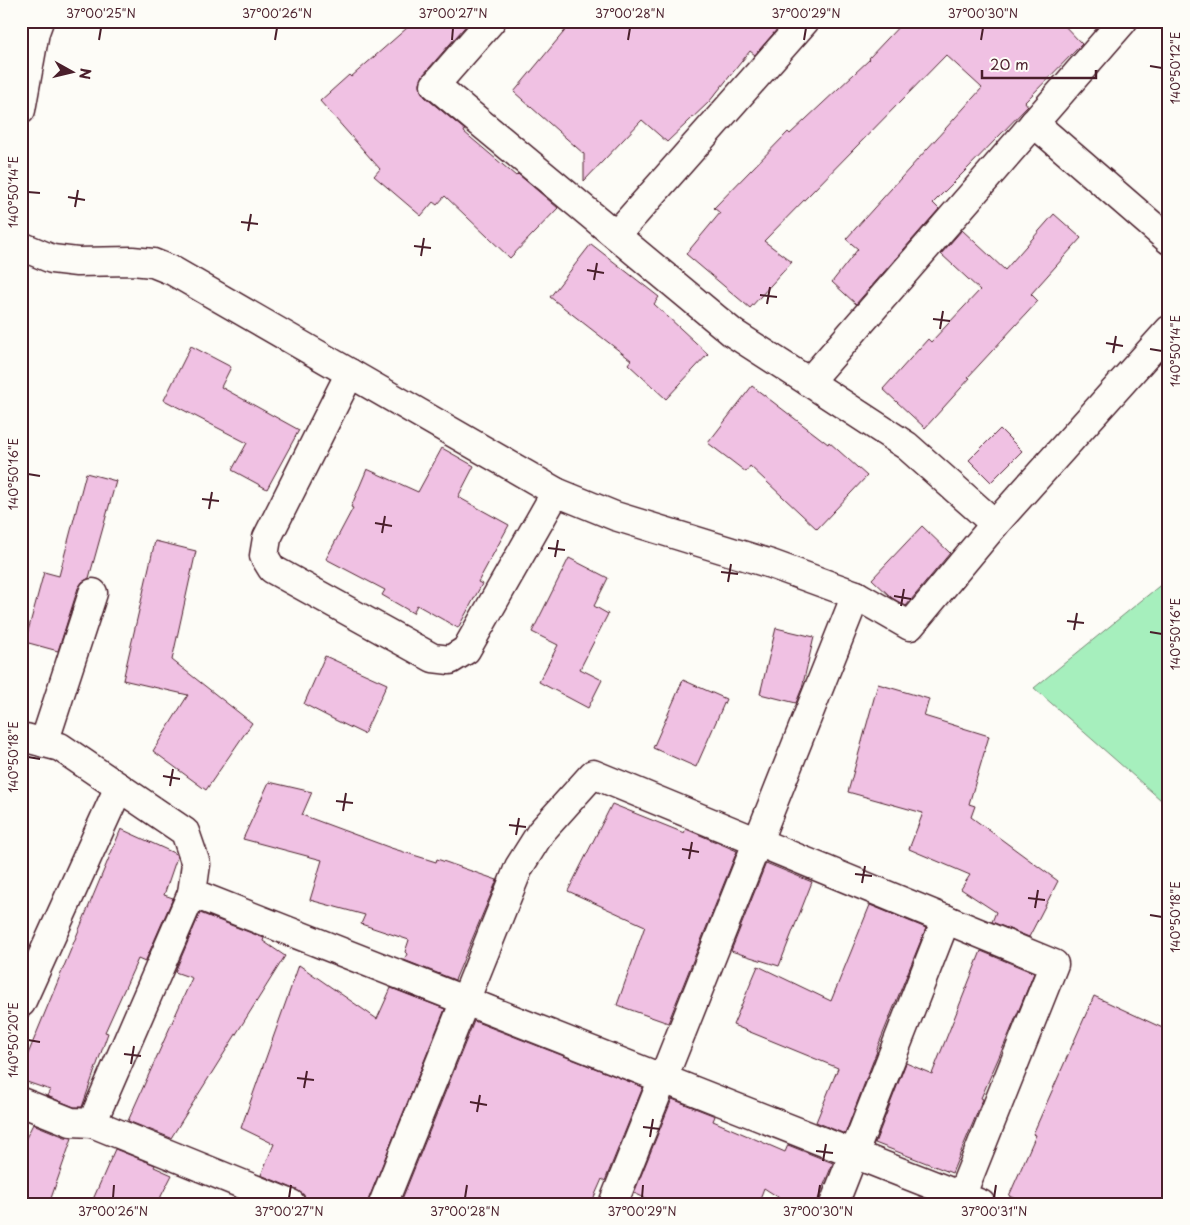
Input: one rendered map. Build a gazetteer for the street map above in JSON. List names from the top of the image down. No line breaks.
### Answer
{"scale_bar":"20 m","north":"right","coordinates":["37°00'25\"N","37°00'26\"N","37°00'27\"N","37°00'28\"N","37°00'29\"N","37°00'30\"N","140°50'12\"E","140°50'14\"E","140°50'16\"E","140°50'18\"E","140°50'20\"E","37°00'31\"N"]}
